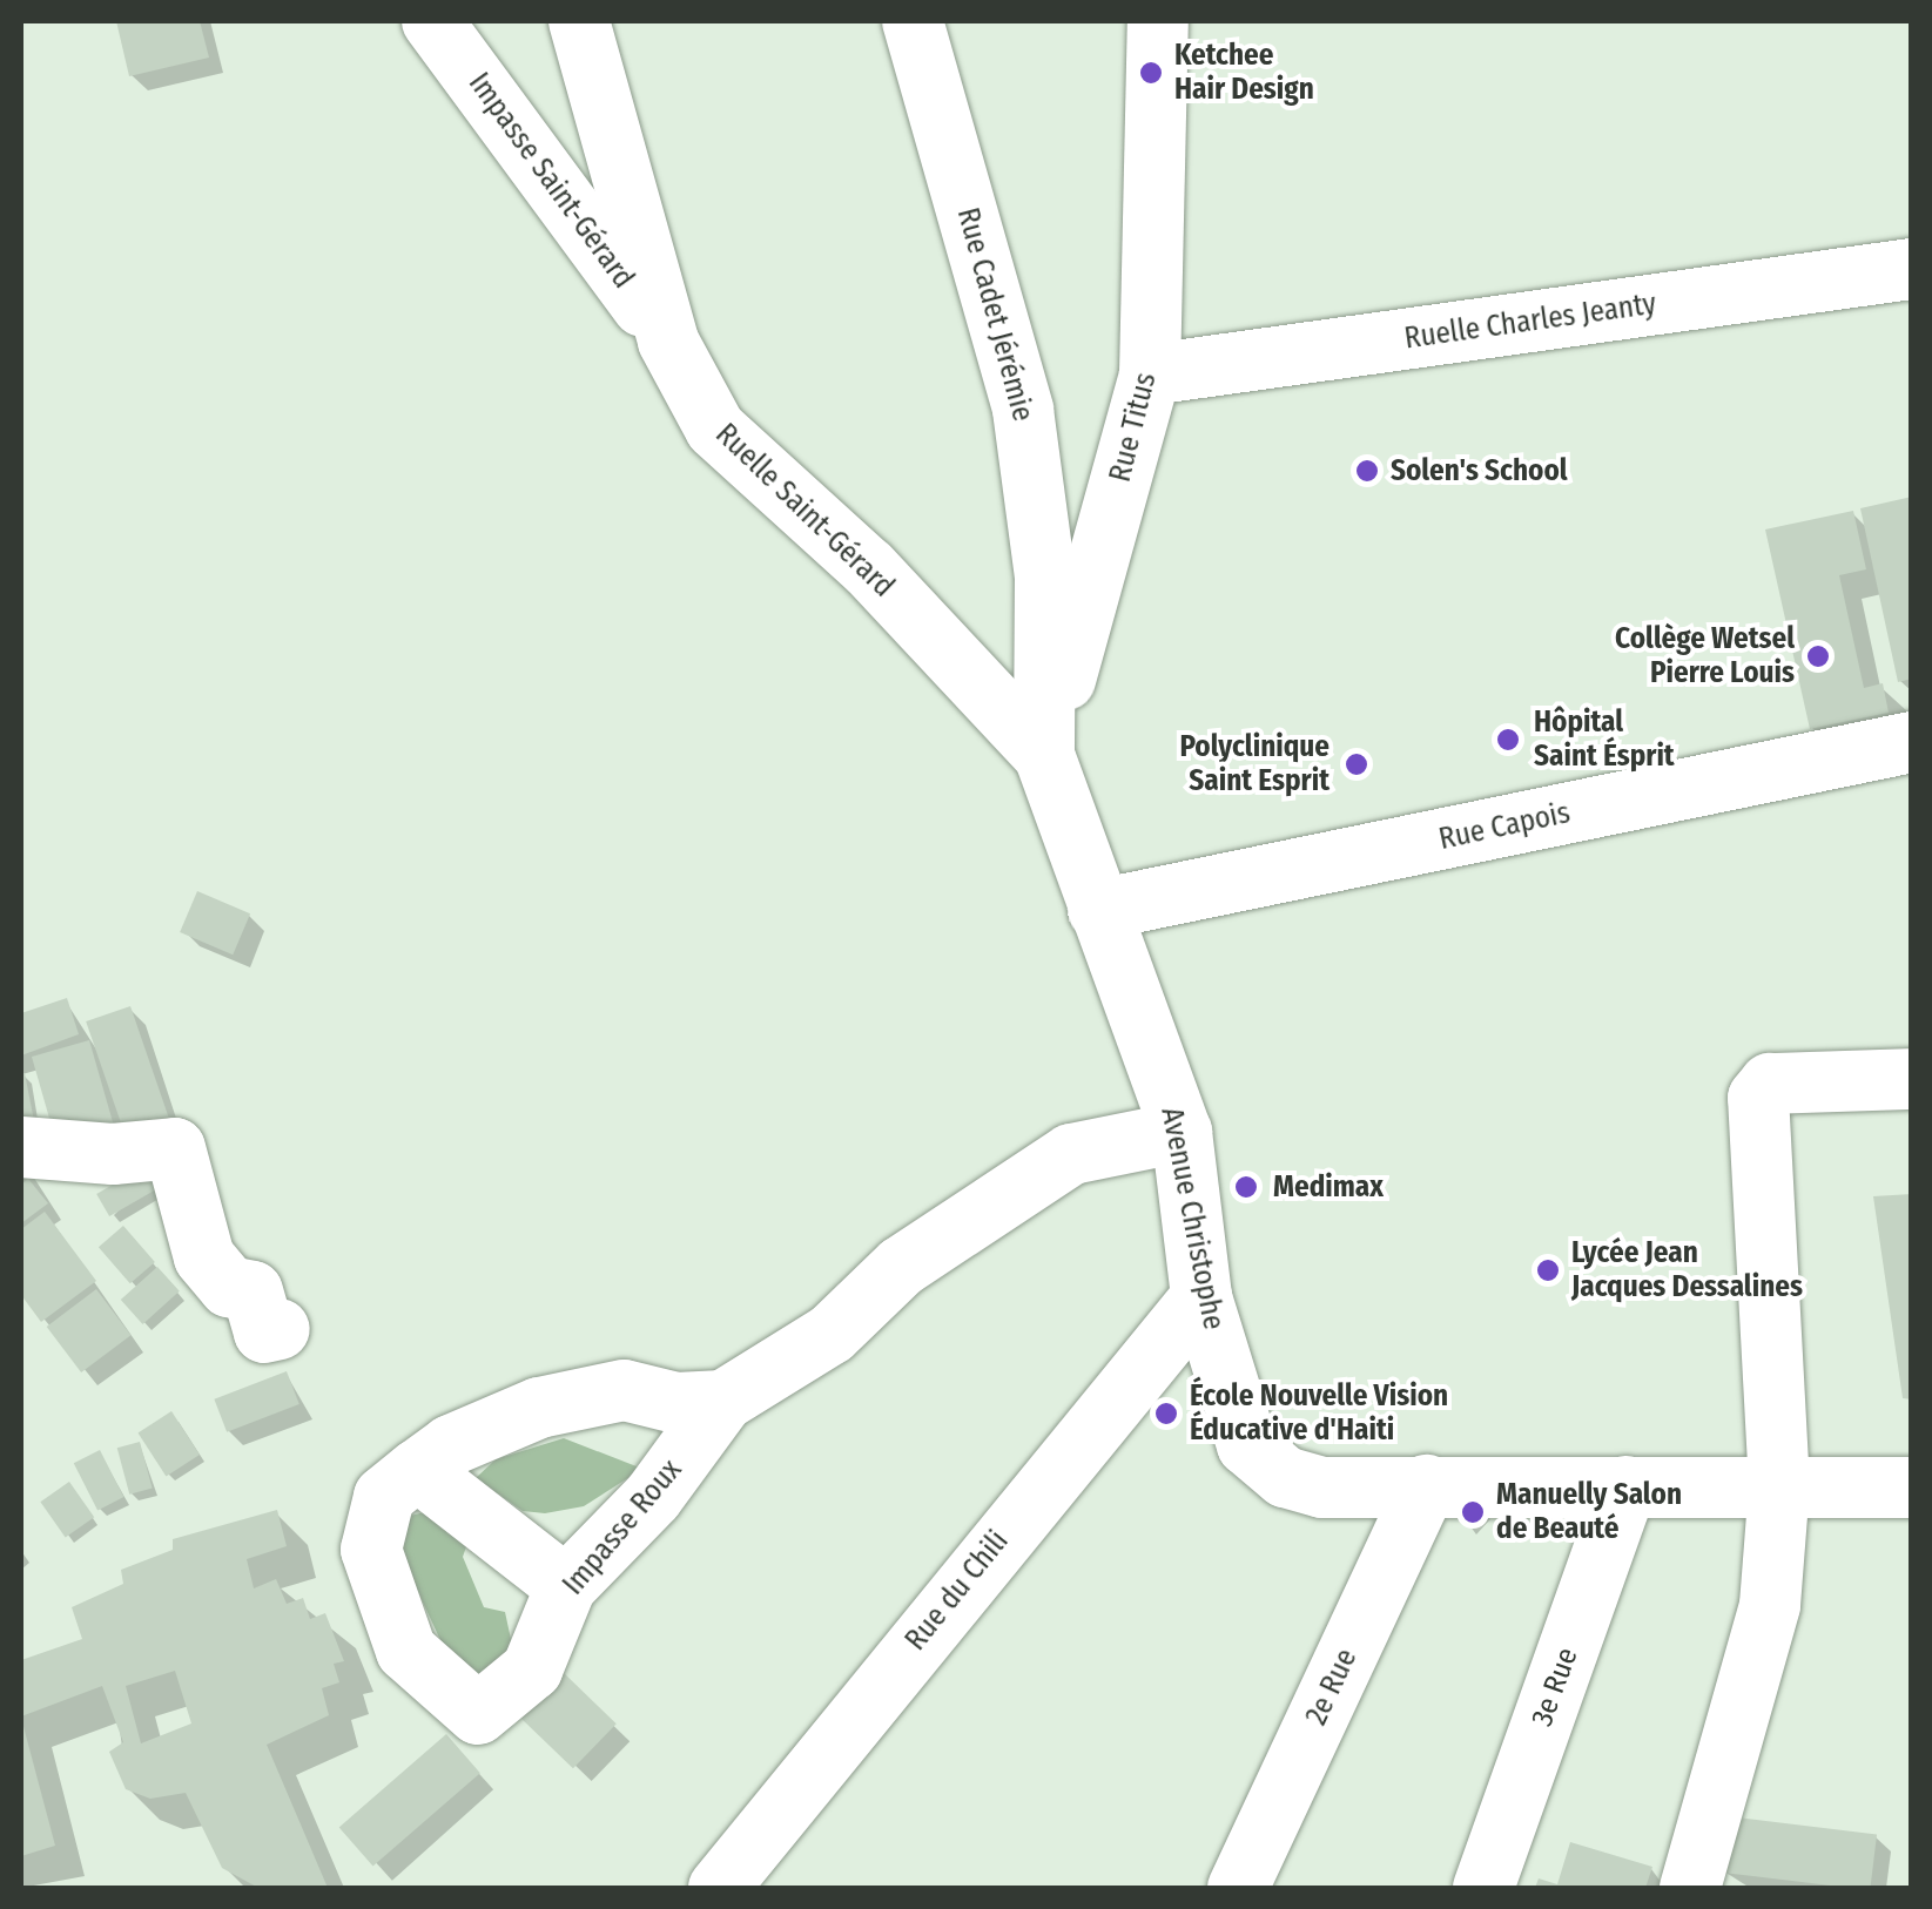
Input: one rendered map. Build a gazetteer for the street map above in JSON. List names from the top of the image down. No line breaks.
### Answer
{"streets":{"street":["Impasse Saint-Gérard","Rue Cadet Jérémie","Ruelle Charles Jeanty","Rue Titus","Ruelle Saint-Gérard","Rue Capois","Avenue Christophe","Impasse Roux","Rue du Chili","2e Rue","3e Rue"]},"crossings":[["Impasse Saint-Gérard","Ruelle Saint-Gérard"],["Rue Cadet Jérémie","Rue Titus"],["Rue Cadet Jérémie","Ruelle Saint-Gérard"],["Rue Cadet Jérémie","Avenue Christophe"],["Ruelle Charles Jeanty","Rue Titus"],["Rue Titus","Ruelle Saint-Gérard"],["Rue Titus","Avenue Christophe"],["Ruelle Saint-Gérard","Avenue Christophe"],["Rue Capois","Avenue Christophe"],["Avenue Christophe","Impasse Roux"],["Avenue Christophe","Rue du Chili"],["Avenue Christophe","2e Rue"],["Avenue Christophe","3e Rue"]],"places":["Ketchee Hair Design","Solen's School","Collège Wetsel Pierre Louis","Hôpital Saint Ésprit","Polyclinique Saint Esprit","Medimax","Lycée Jean Jacques Dessalines","École Nouvelle Vision Éducative d'Haiti","Manuelly Salon de Beauté"]}
